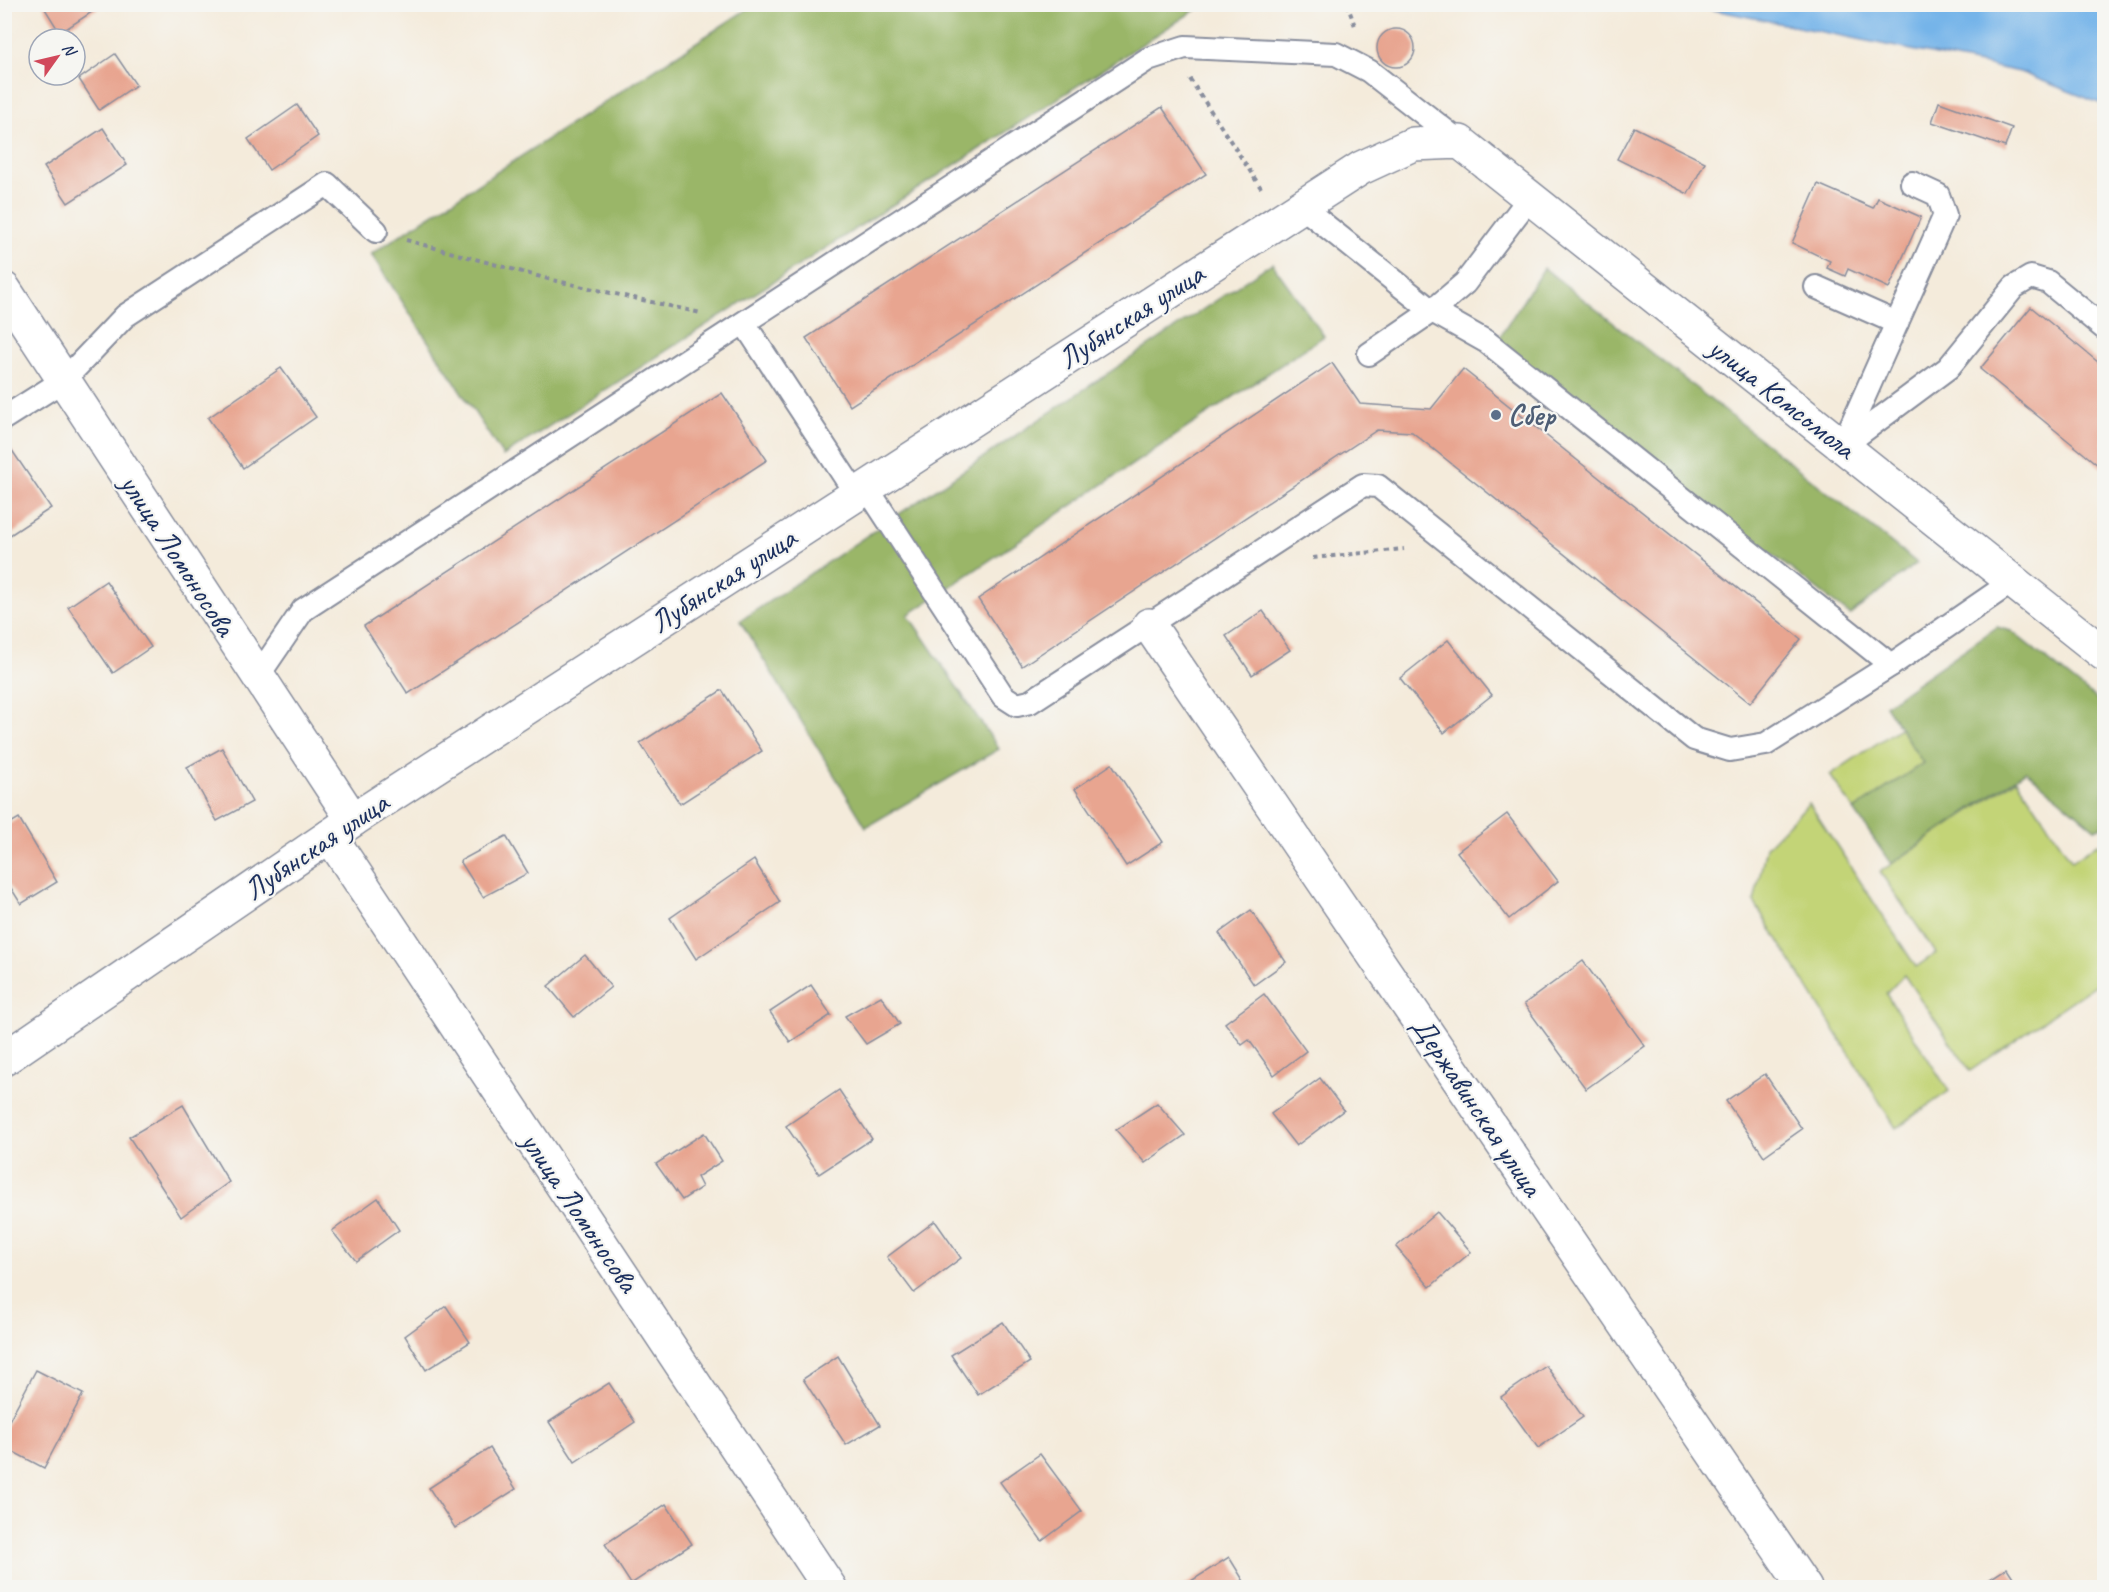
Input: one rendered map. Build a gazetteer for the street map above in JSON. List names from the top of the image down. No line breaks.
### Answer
{"streets":{"street":["Лубянская улица","улица Комсомола","улица Ломоносова","Державинская улица"]},"crossings":[["Лубянская улица","улица Комсомола"],["Лубянская улица","улица Ломоносова"]],"places":["Сбер"],"north":"top right"}
